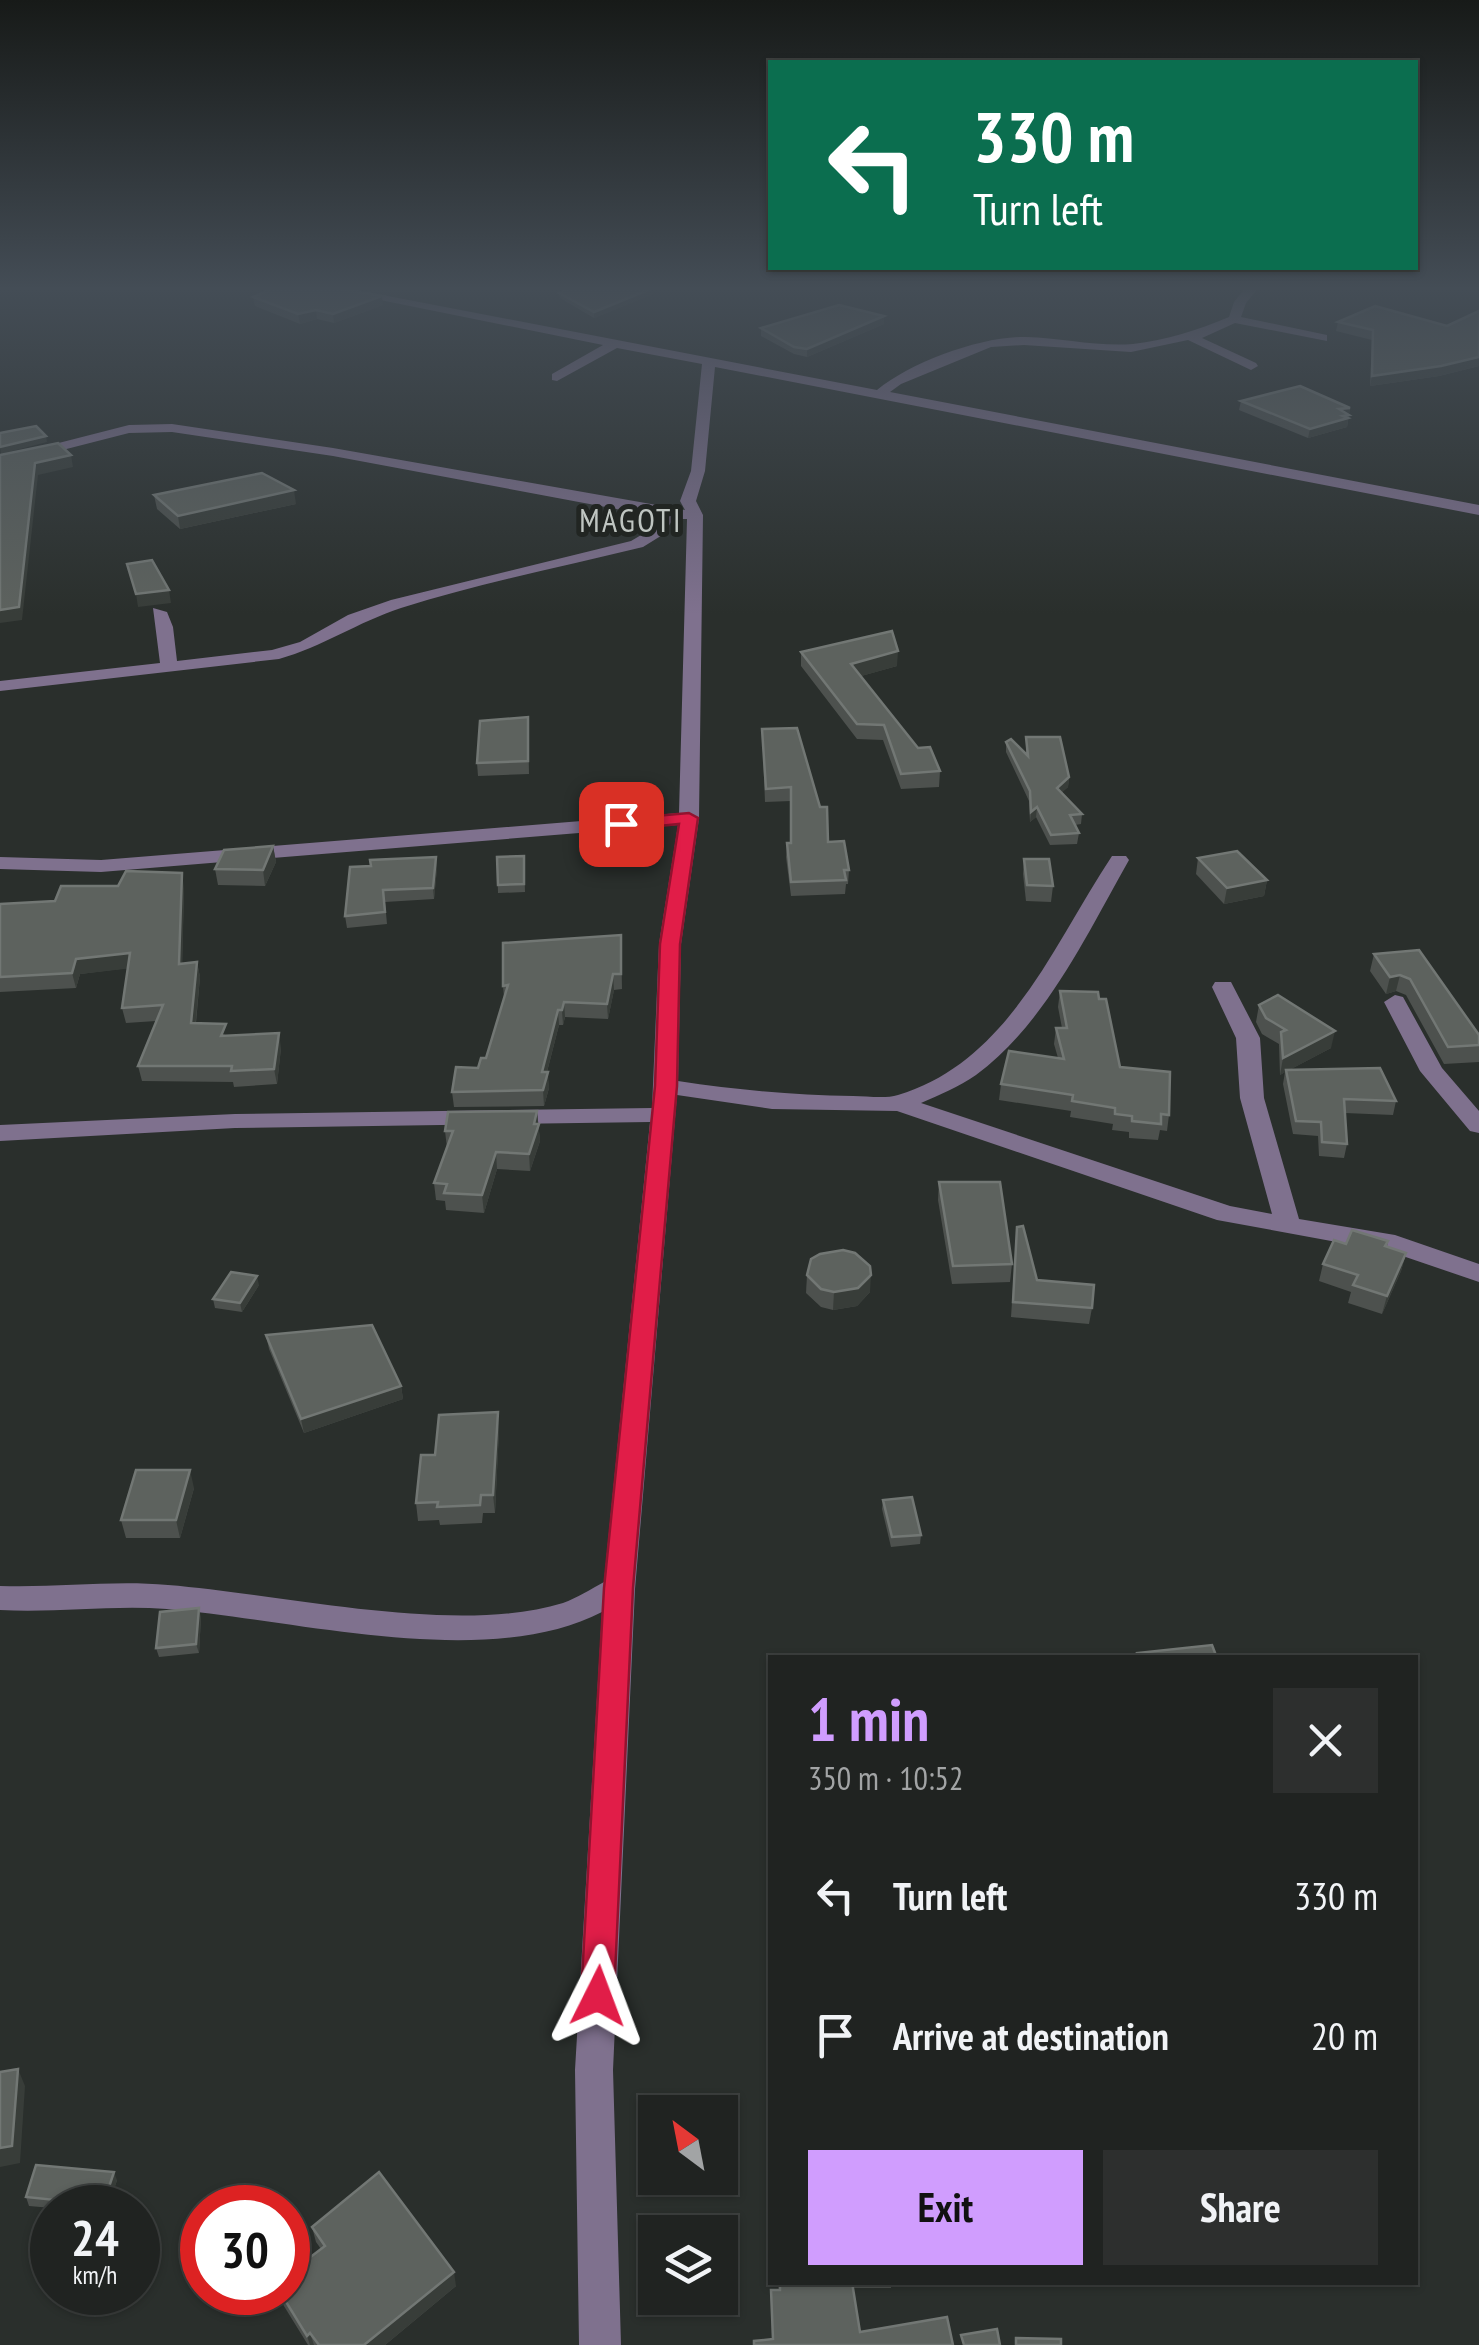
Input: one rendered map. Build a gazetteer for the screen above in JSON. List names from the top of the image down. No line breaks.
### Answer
{"districts":["MAGOTI"],"north":"top left","page":{"turn":["330 m","Turn left"],"heading":["1 min","350 m · 10:52"],"list":[{"name":"Turn left","value":"330 m"},{"name":"Arrive at destination","value":"20 m"}],"buttons":["Exit","Share"],"speed":"24 km/h","limit":"30"}}
